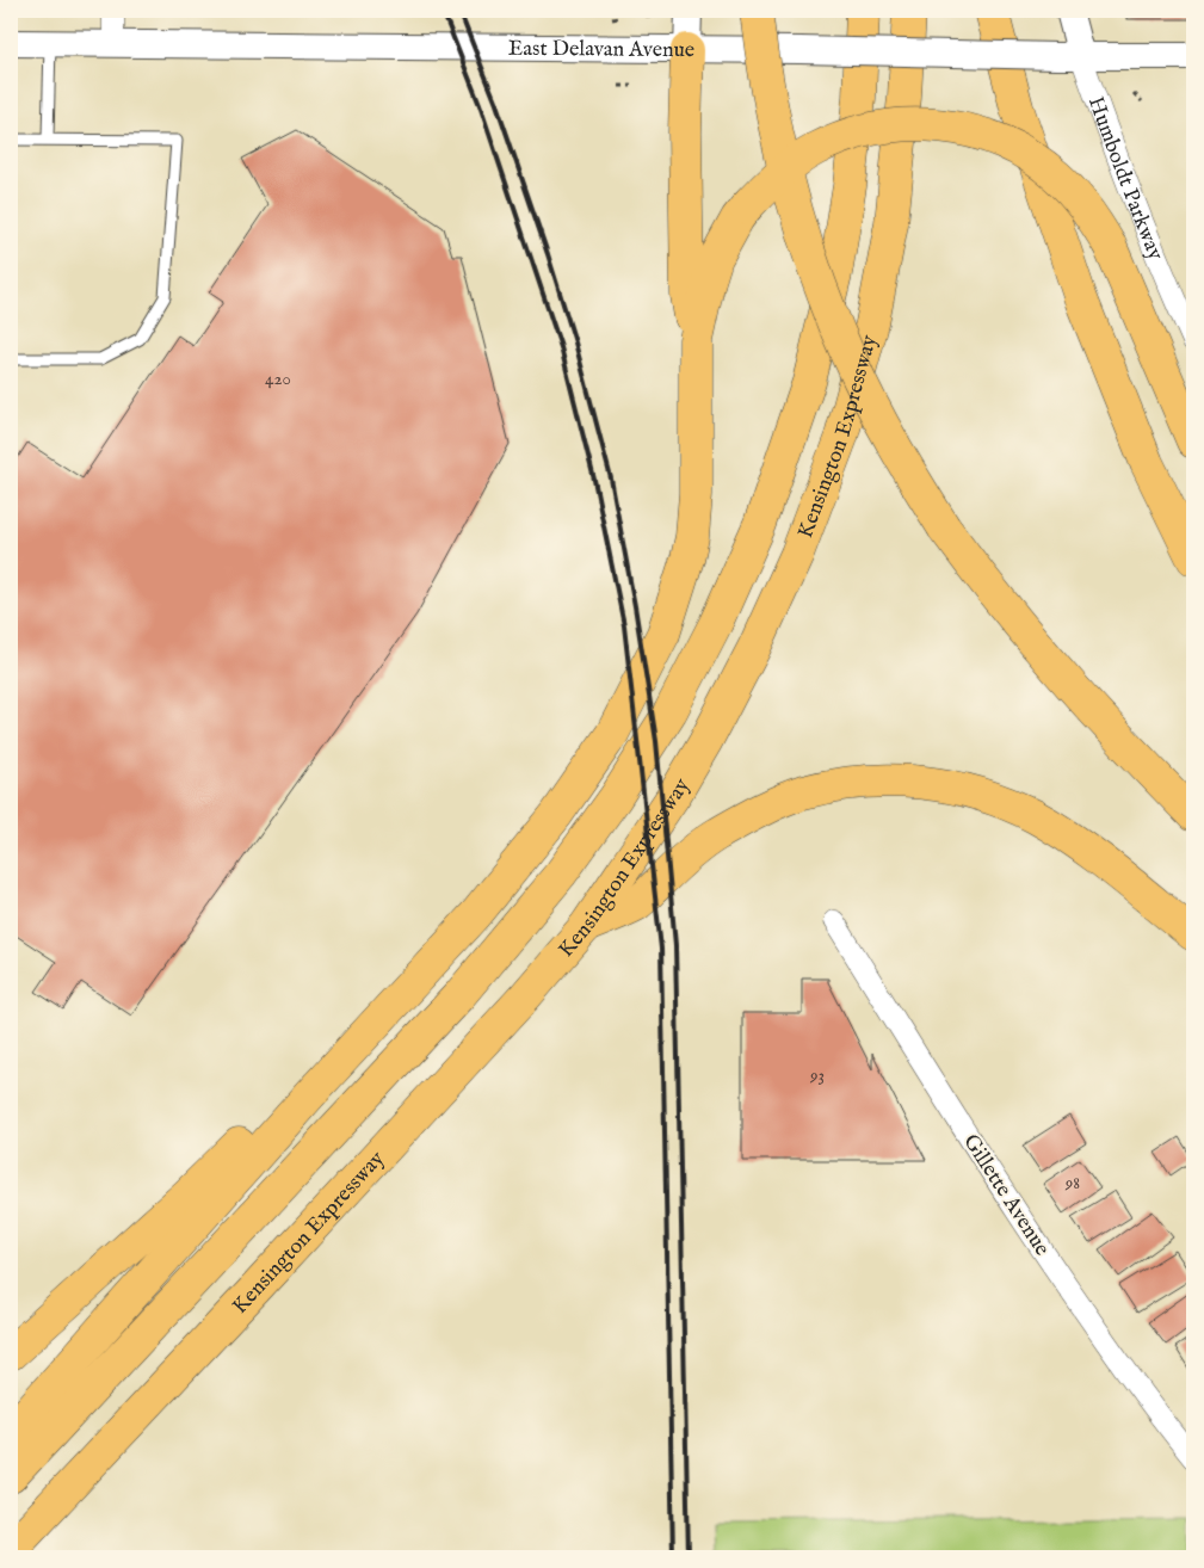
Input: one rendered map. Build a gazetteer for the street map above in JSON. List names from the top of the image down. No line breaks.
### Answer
{"streets":{"highway":["Kensington Expressway"],"street":["East Delavan Avenue","Humboldt Parkway","Gillette Avenue"]},"crossings":[["East Delavan Avenue","Humboldt Parkway"]],"house_numbers":["420","93","98"]}
